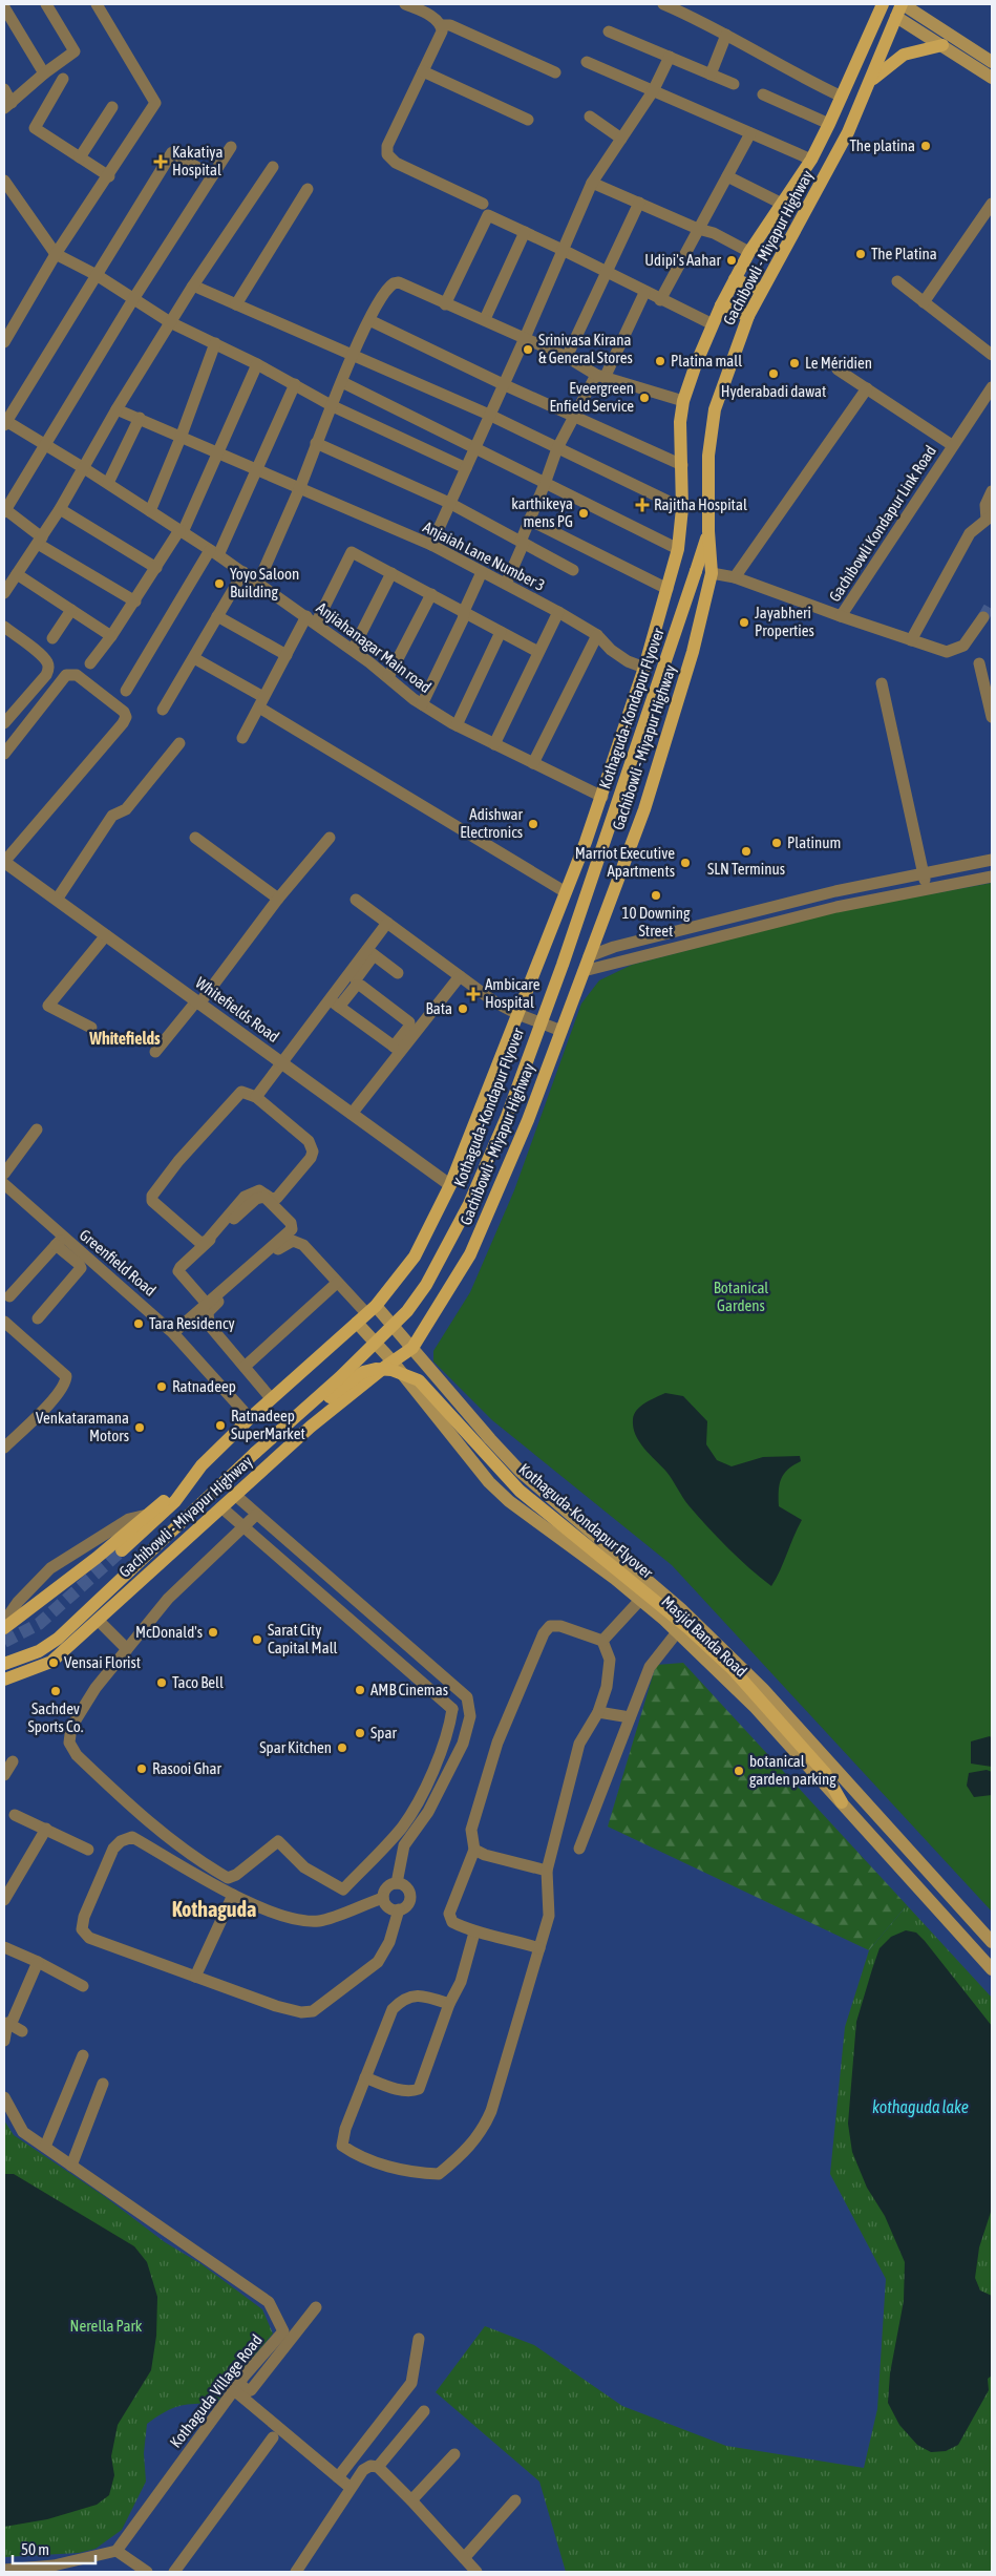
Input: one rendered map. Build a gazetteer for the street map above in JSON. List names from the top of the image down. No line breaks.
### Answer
{"streets":{"main road":["Gachibowli - Miyapur Highway","Kothaguda-Kondapur Flyover","Masjid Banda Road"],"street":["Gachibowli Kondapur Link Road","Anjaiah Lane Number 3","Anjiahanagar Main road","Whitefields Road","Greenfield Road","Kothaguda Village Road"]},"crossings":[["Gachibowli - Miyapur Highway","Gachibowli Kondapur Link Road"],["Gachibowli - Miyapur Highway","Anjaiah Lane Number 3"],["Gachibowli - Miyapur Highway","Anjiahanagar Main road"],["Gachibowli - Miyapur Highway","Kothaguda-Kondapur Flyover"],["Gachibowli - Miyapur Highway","Whitefields Road"],["Gachibowli - Miyapur Highway","Greenfield Road"],["Gachibowli - Miyapur Highway","Masjid Banda Road"],["Kothaguda-Kondapur Flyover","Masjid Banda Road"]],"districts":["Whitefields","Kothaguda"],"water":["kothaguda lake"],"parks":["Botanical Gardens","Nerella Park"],"places":{"other":["The platina","The Platina","Udipi's Aahar","Srinivasa Kirana & General Stores","Platina mall","Le Méridien","Hyderabadi dawat","Eveergreen Enfield Service","karthikeya mens PG","Yoyo Saloon Building","Jayabheri Properties","Adishwar Electronics","Platinum","SLN Terminus","Marriot Executive Apartments","10 Downing Street","Bata","Tara Residency","Ratnadeep","Ratnadeep SuperMarket","Venkataramana Motors","McDonald's","Sarat City Capital Mall","Vensai Florist","Taco Bell","AMB Cinemas","Sachdev Sports Co.","Spar","Spar Kitchen","Rasooi Ghar","botanical garden parking"],"health":["Kakatiya Hospital","Rajitha Hospital","Ambicare Hospital"]},"scale_bar":"50 m"}
